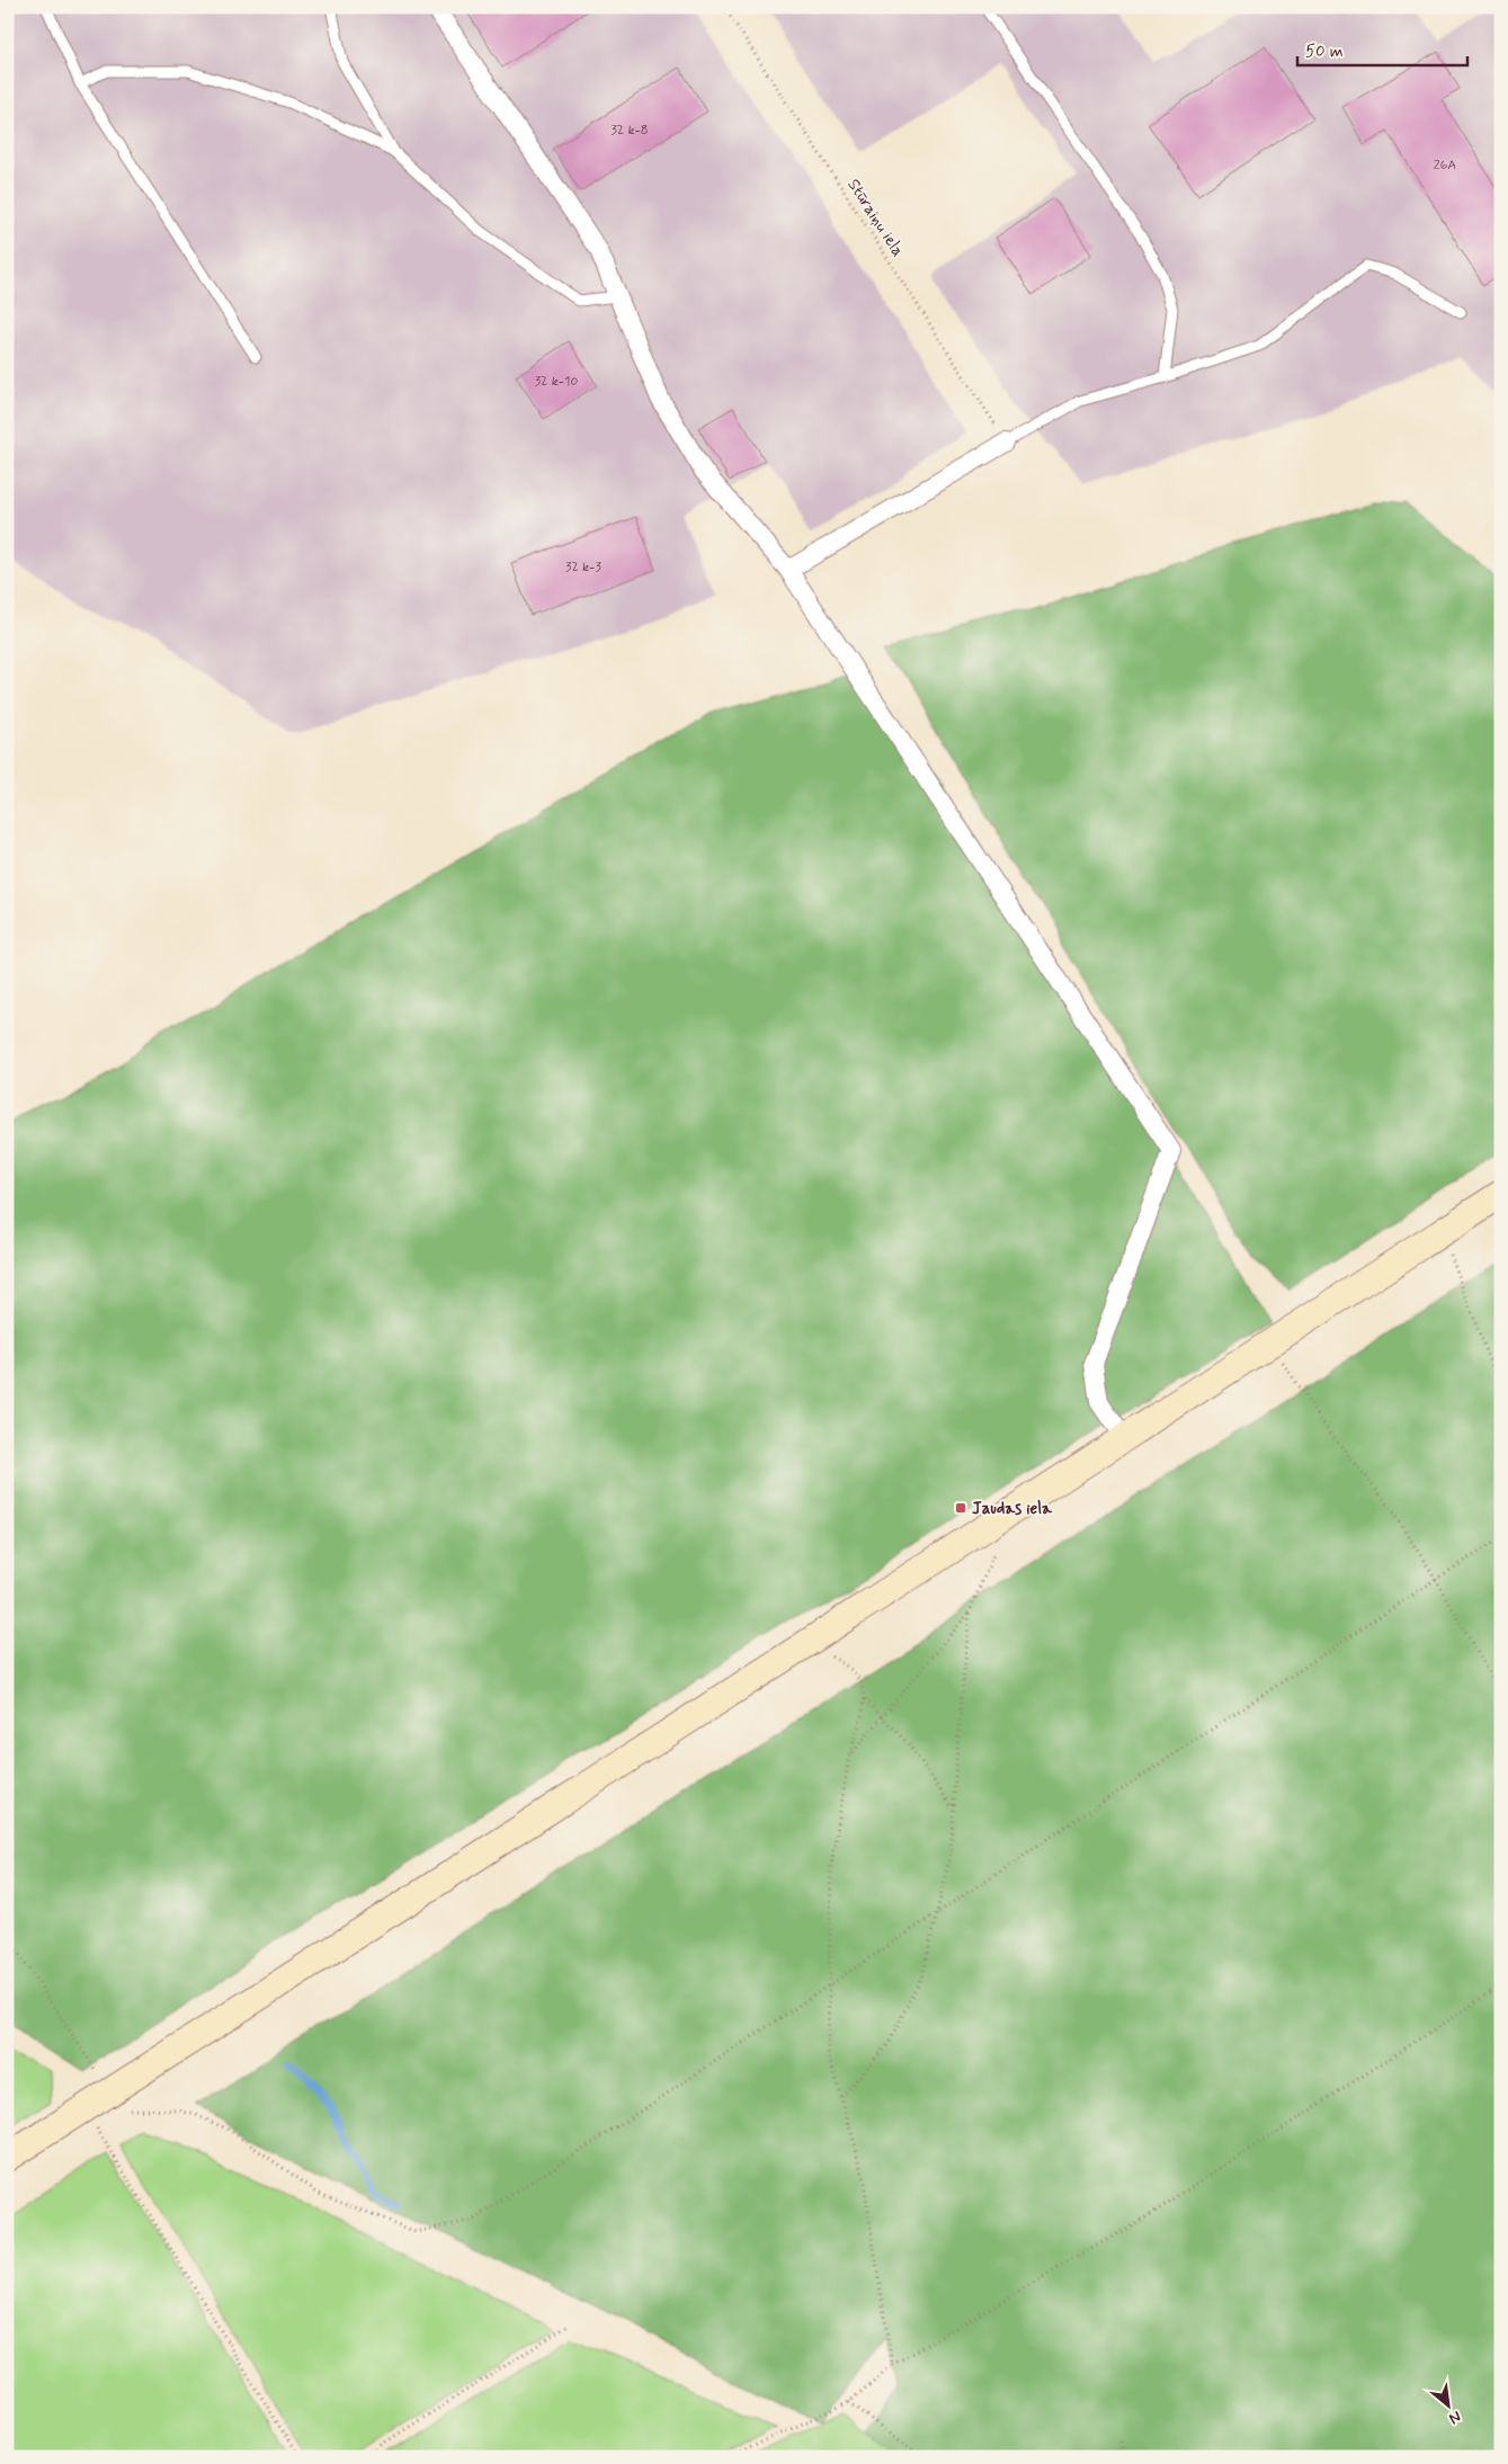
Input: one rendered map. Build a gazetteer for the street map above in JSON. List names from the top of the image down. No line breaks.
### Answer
{"streets":{"path":["Stūraiņu iela"]},"places":{"transit":["Jaudas iela"]},"house_numbers":["32 k-8","26A","32 k-10","32 k-3"],"scale_bar":"50 m","north":"bottom right"}
